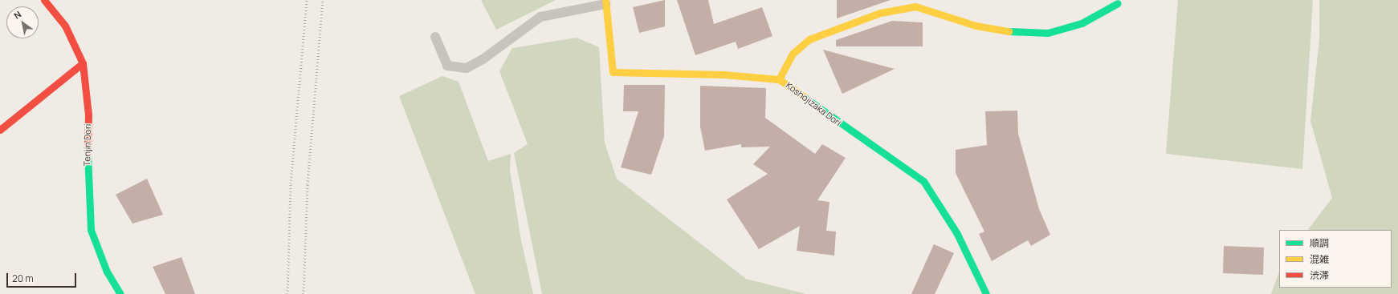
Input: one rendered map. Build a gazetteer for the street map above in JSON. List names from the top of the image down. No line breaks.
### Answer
{"streets":{"street":["Koshojizaka Dori","Tenjin Dori"]},"legend":["順調","混雑","渋滞"],"scale_bar":"20 m","north":"top left"}
